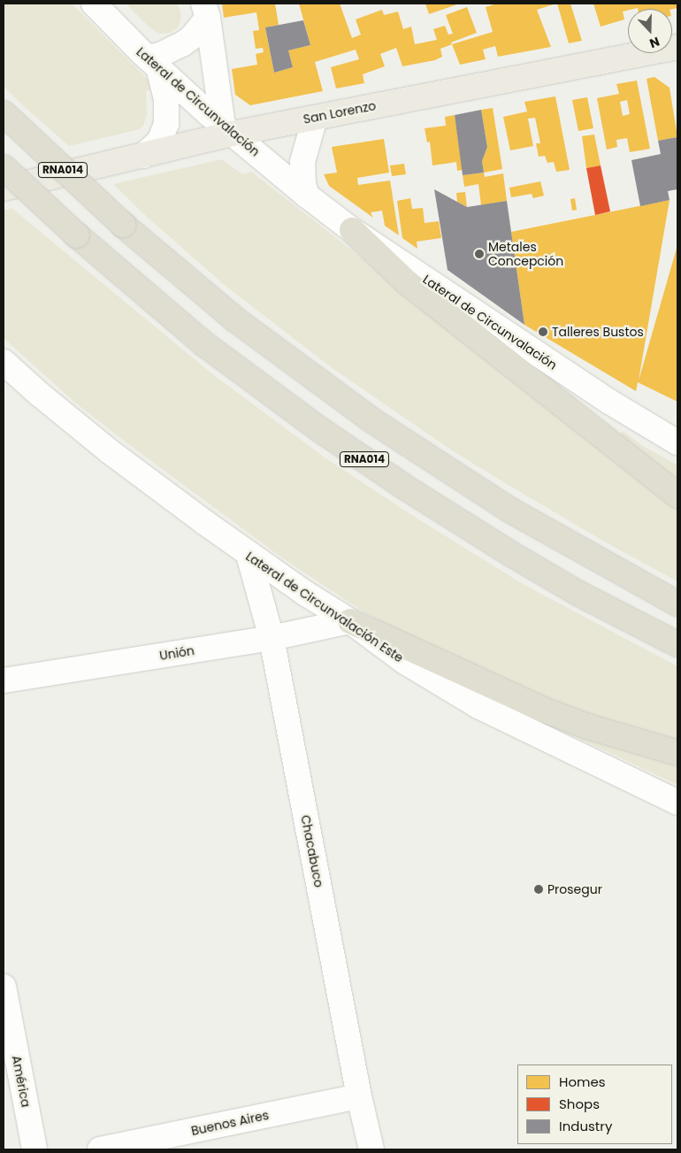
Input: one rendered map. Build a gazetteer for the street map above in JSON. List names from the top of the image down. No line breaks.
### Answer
{"streets":{"highway":["RNA014"],"main road":["San Lorenzo"],"street":["Lateral de Circunvalación","Lateral de Circunvalación Este","Unión","Chacabuco","América","Buenos Aires"]},"crossings":[["Lateral de Circunvalación","San Lorenzo"],["Lateral de Circunvalación Este","Unión"],["Lateral de Circunvalación Este","Chacabuco"],["Unión","Chacabuco"],["Chacabuco","Buenos Aires"]],"places":["Metales Concepción","Talleres Bustos","Prosegur"],"legend":["Homes","Shops","Industry"],"north":"bottom"}
